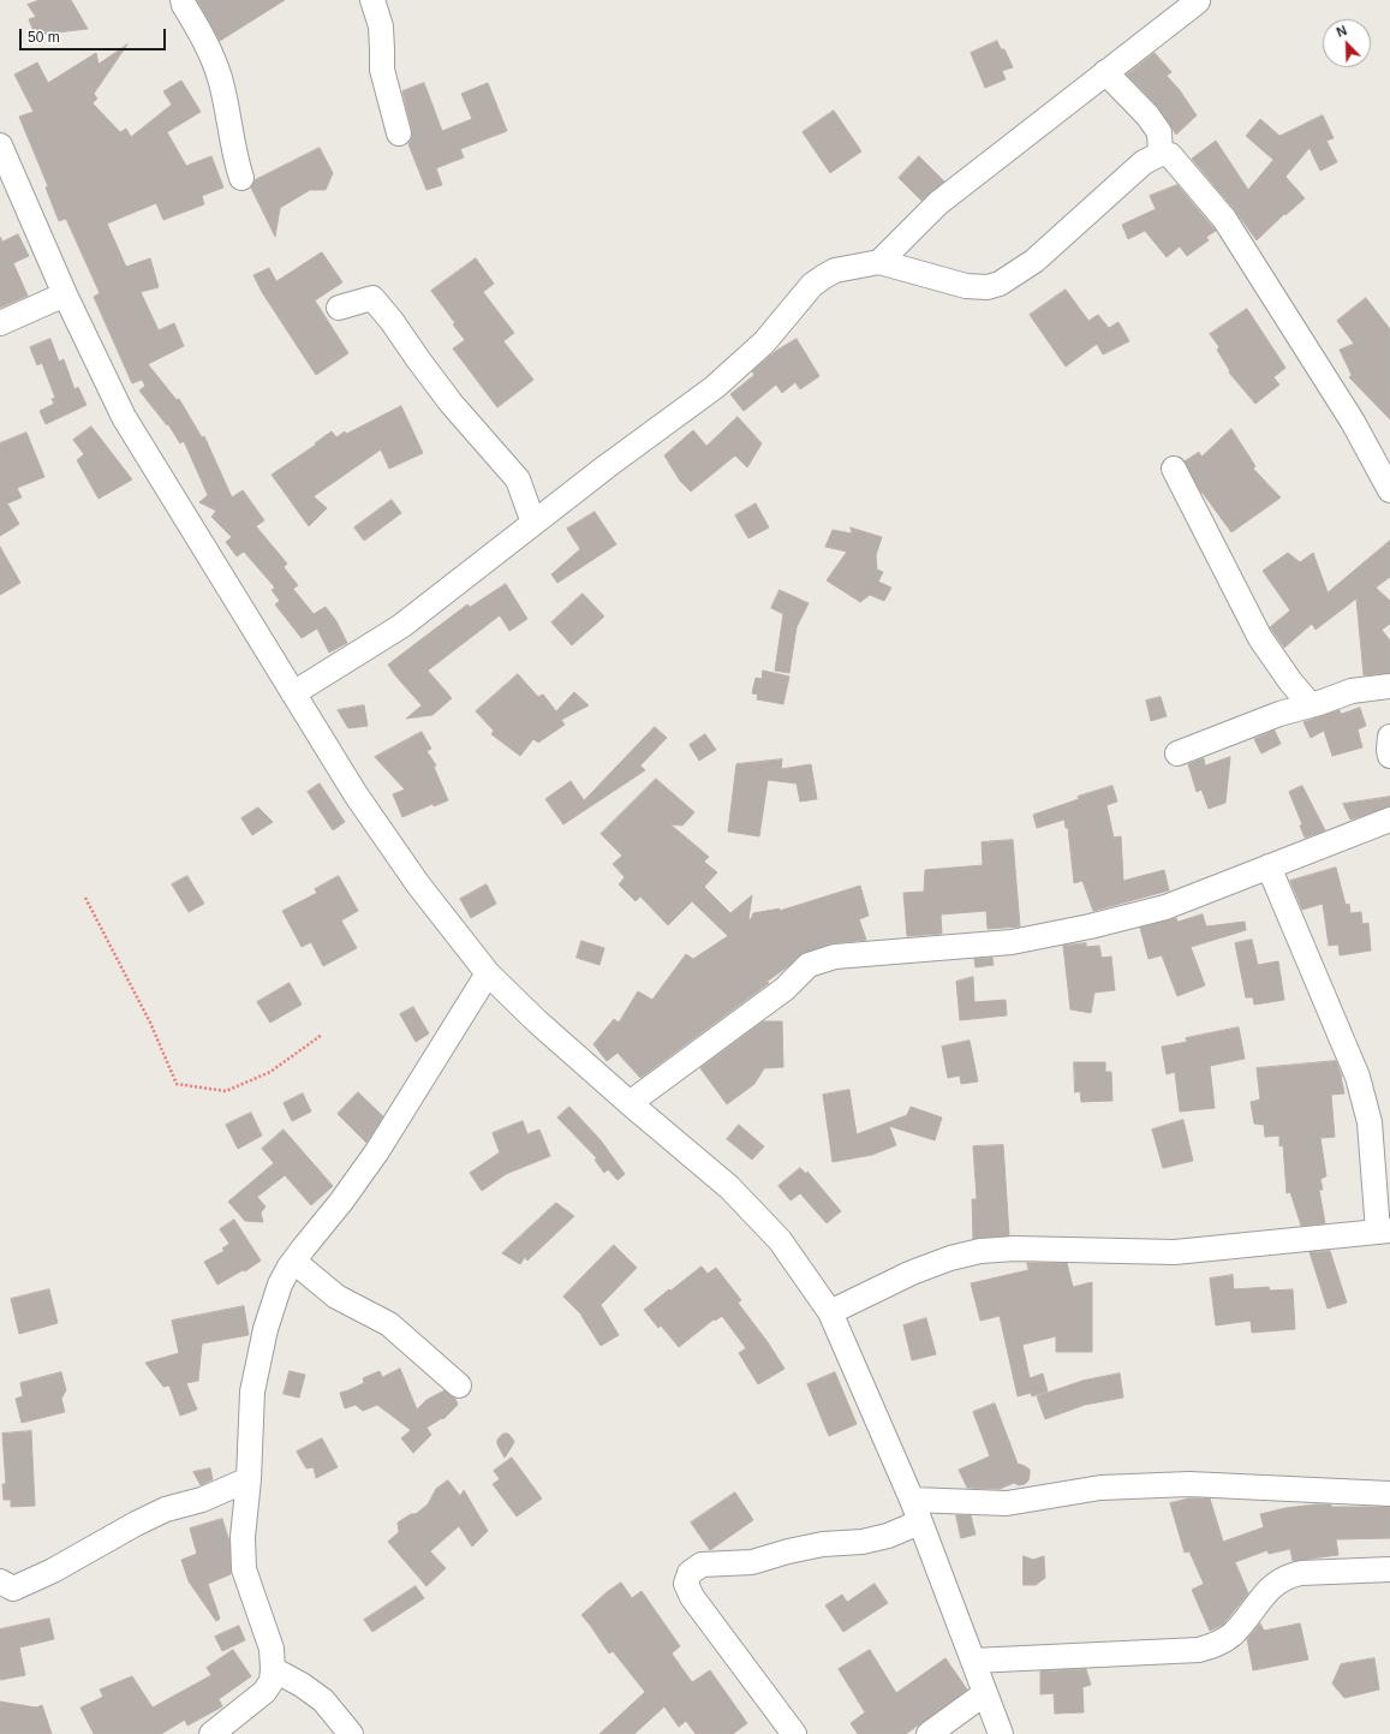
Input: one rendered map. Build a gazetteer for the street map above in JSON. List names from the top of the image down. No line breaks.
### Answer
{"scale_bar":"50 m","north":"top left"}
